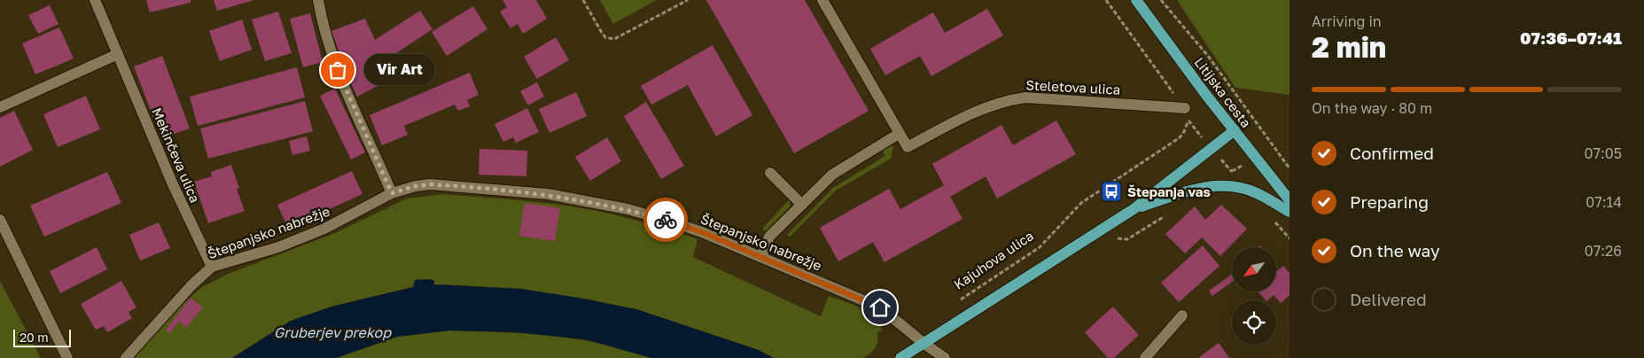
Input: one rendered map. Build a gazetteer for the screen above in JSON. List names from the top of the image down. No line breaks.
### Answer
{"streets":{"main road":["Litijska cesta"],"street":["Steletova ulica","Mekinčeva ulica","Štepanjsko nabrežje"],"path":["Kajuhova ulica"]},"crossings":[["Steletova ulica","Kajuhova ulica"],["Mekinčeva ulica","Štepanjsko nabrežje"]],"water":["Gruberjev prekop"],"places":{"other":["Vir Art"],"bus stop":["Štepanja vas"]},"scale_bar":"20 m","north":"bottom left","page":{"heading":["2 min","Arriving in","07:36–07:41"],"bubble":"Vir Art","bar":"On the way · 80 m","list":[["Confirmed","07:05"],["Preparing","07:14"],["On the way","07:26"],"Delivered"],"scale":"20 m"}}
